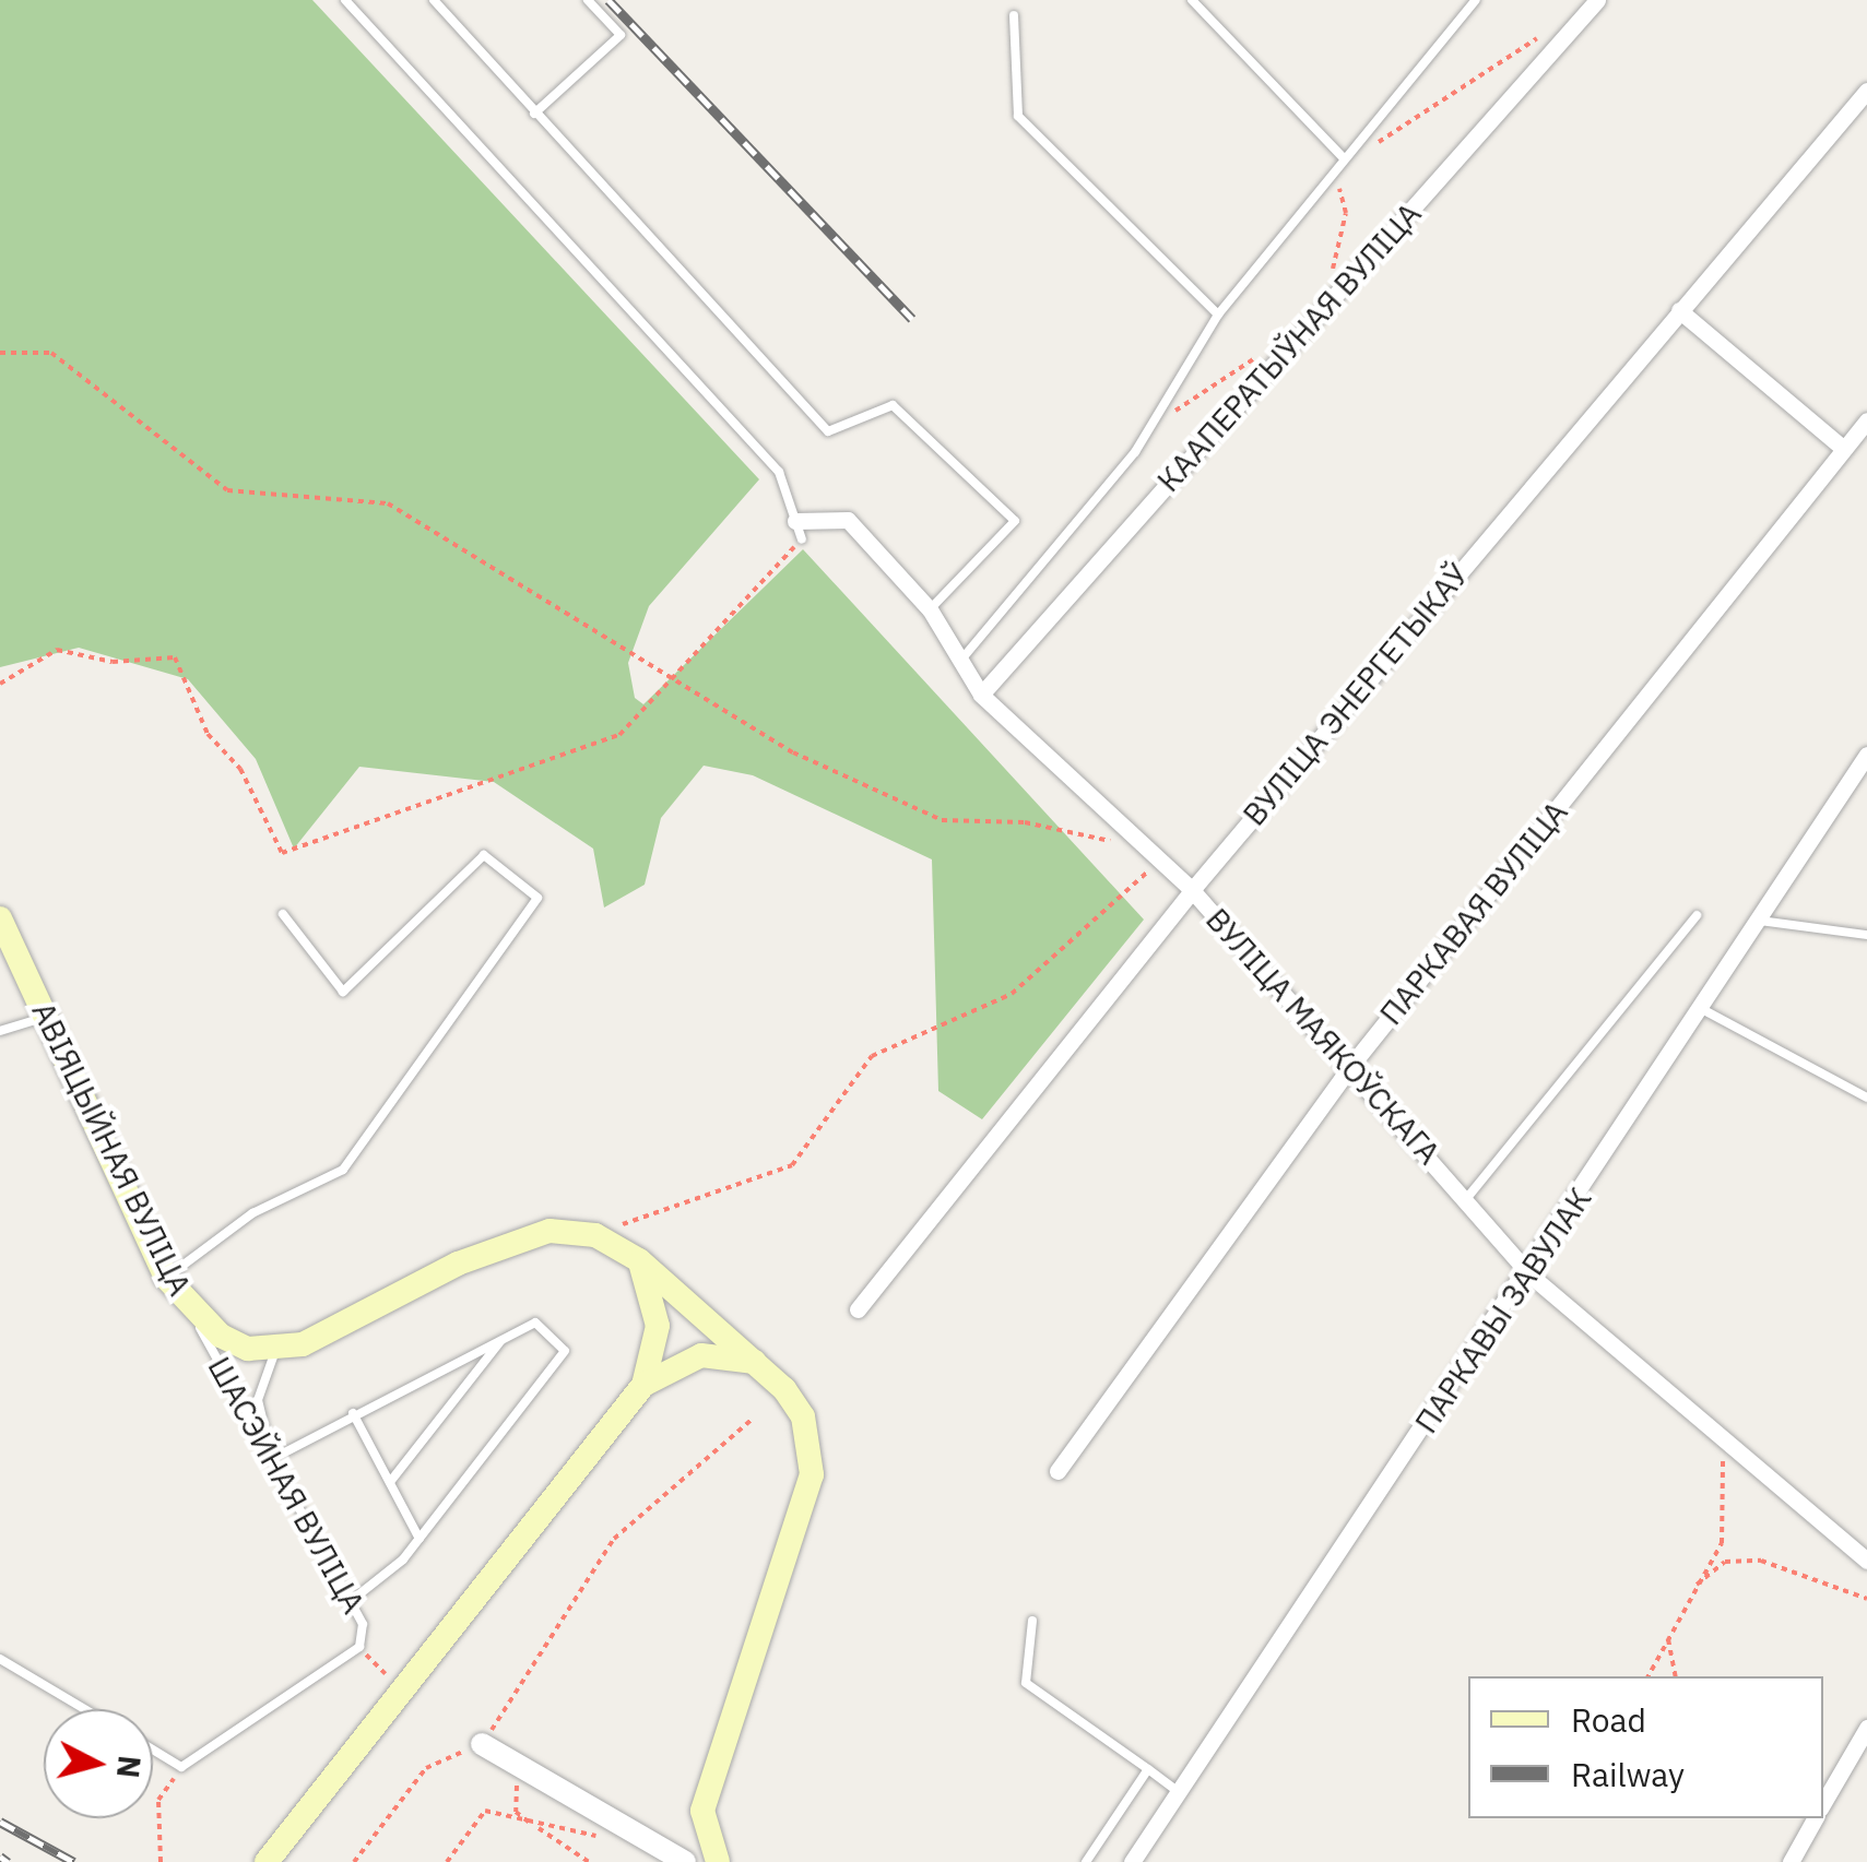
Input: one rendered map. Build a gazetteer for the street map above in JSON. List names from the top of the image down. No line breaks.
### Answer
{"streets":{"main road":["АВІЯЦЫЙНАЯ ВУЛІЦА"],"street":["КААПЕРАТЫЎНАЯ ВУЛІЦА","ВУЛІЦА ЭНЕРГЕТЫКАЎ","ПАРКАВАЯ ВУЛІЦА","ВУЛІЦА МАЯКОЎСКАГА","ПАРКАВЫ ЗАВУЛАК"],"lane":["ШАСЭЙНАЯ ВУЛІЦА"]},"crossings":[["КААПЕРАТЫЎНАЯ ВУЛІЦА","ВУЛІЦА МАЯКОЎСКАГА"],["ВУЛІЦА ЭНЕРГЕТЫКАЎ","ВУЛІЦА МАЯКОЎСКАГА"],["ПАРКАВАЯ ВУЛІЦА","ВУЛІЦА МАЯКОЎСКАГА"],["ВУЛІЦА МАЯКОЎСКАГА","ПАРКАВЫ ЗАВУЛАК"],["АВІЯЦЫЙНАЯ ВУЛІЦА","ШАСЭЙНАЯ ВУЛІЦА"]],"legend":["Road","Railway"],"north":"right"}
